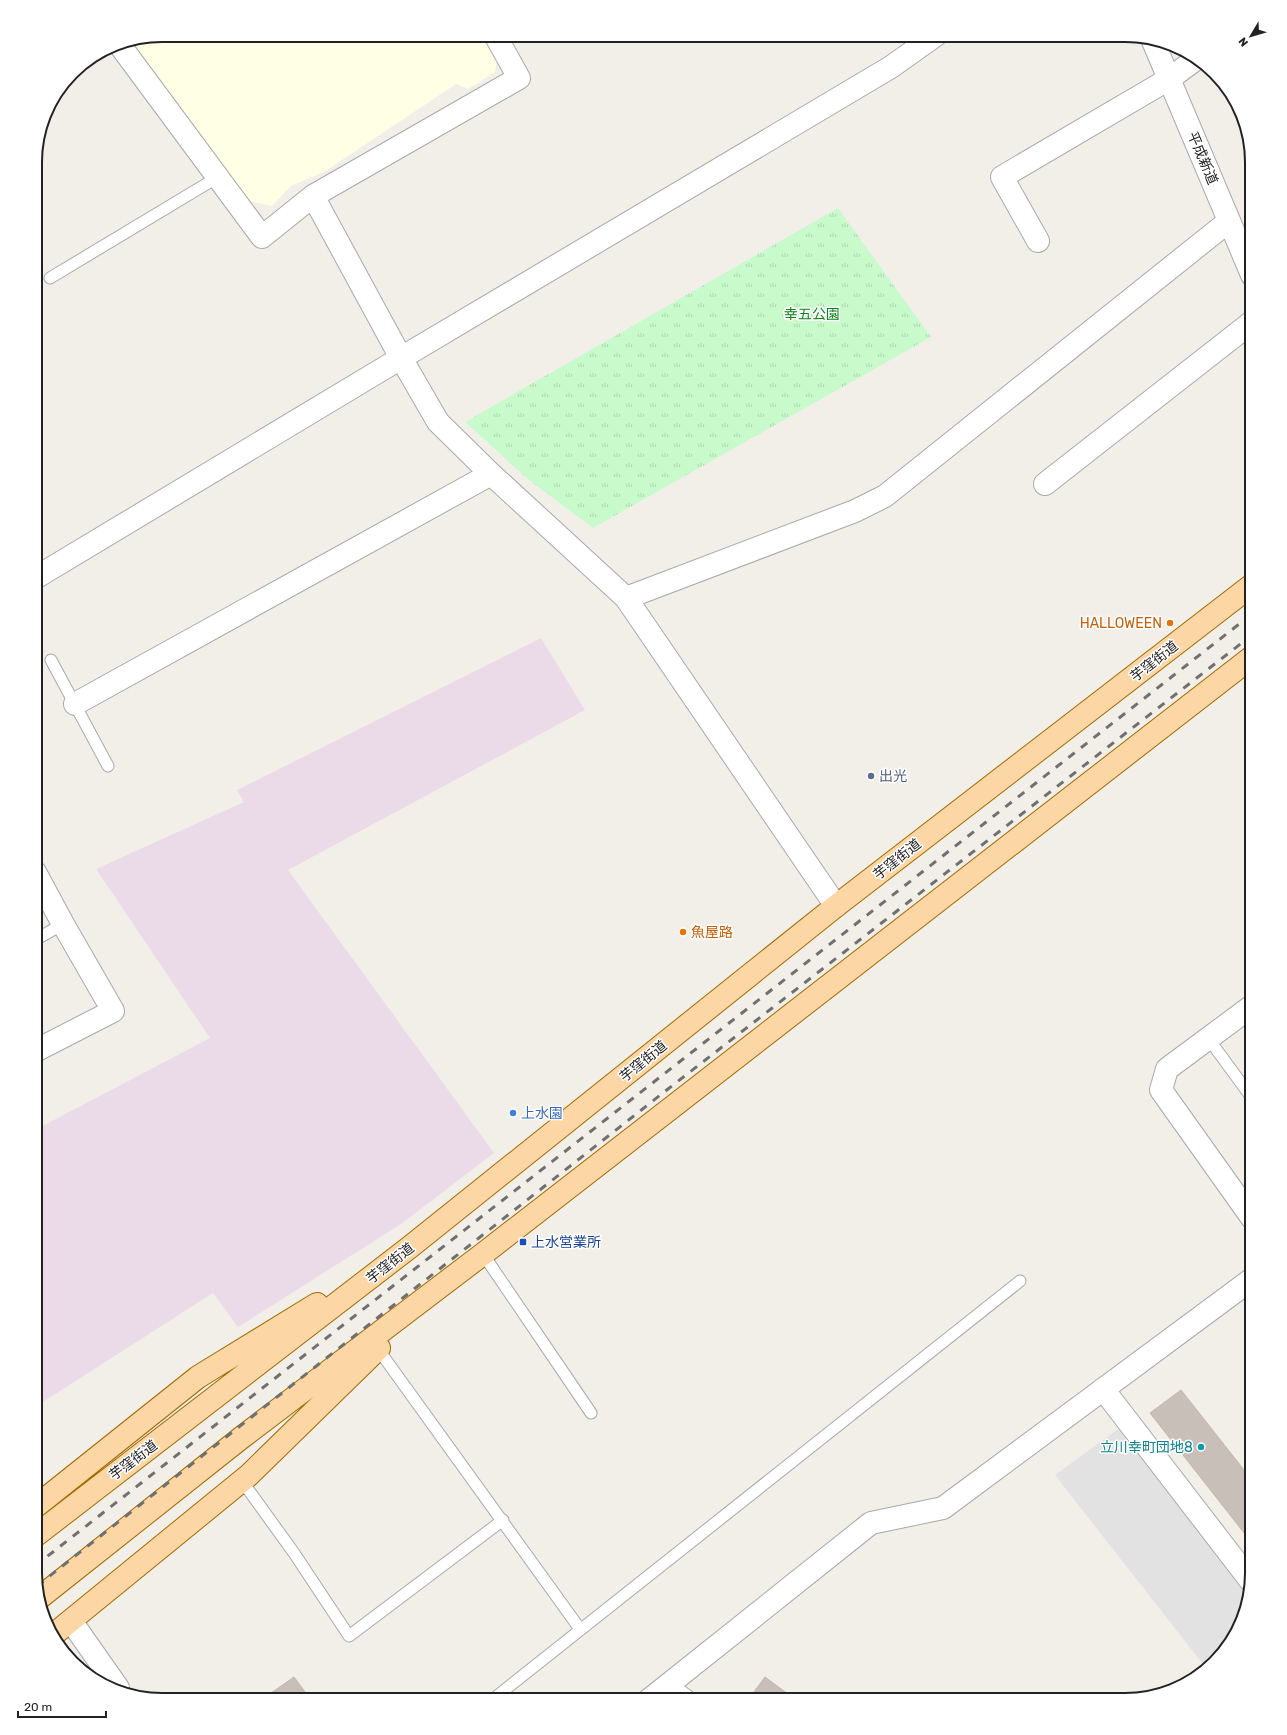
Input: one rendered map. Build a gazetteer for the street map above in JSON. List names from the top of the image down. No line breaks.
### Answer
{"streets":{"main road":["芋窪街道"],"street":["平成新道"]},"parks":["幸五公園"],"places":{"other":["HALLOWEEN","出光","魚屋路","上水園","立川幸町団地8"],"transit":["上水営業所"]},"scale_bar":"20 m","north":"bottom left"}
